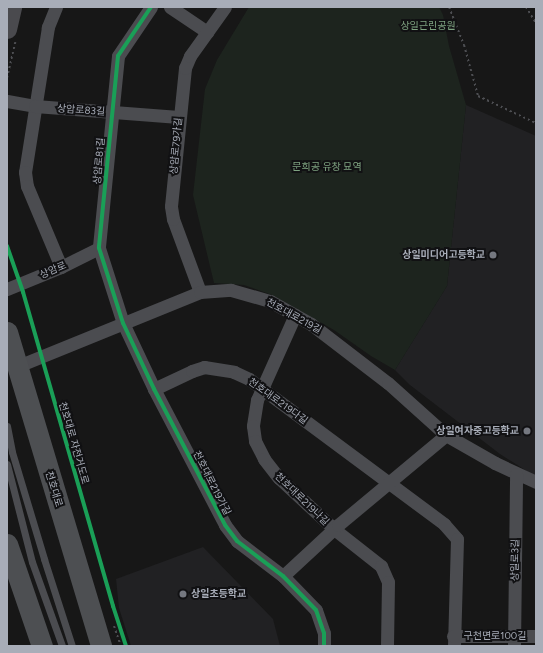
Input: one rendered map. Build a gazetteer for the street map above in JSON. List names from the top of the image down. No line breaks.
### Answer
{"streets":{"main road":["천호대로"],"street":["상암로83길","상암로79가길","상암로81길","상암로","천호대로219길","천호대로219다길","천호대로219가길","천호대로219나길","상일로3길","구천면로100길"],"cycle path":["천호대로 자전거도로"]},"crossings":[["상암로83길","상암로79가길"],["상암로83길","상암로81길"],["상암로79가길","천호대로219길"],["상암로81길","상암로"],["상암로81길","천호대로219길"],["상암로81길","천호대로219가길"],["천호대로219길","천호대로219가길"],["천호대로219길","천호대로"],["천호대로219길","천호대로219나길"],["천호대로219길","상일로3길"],["천호대로219다길","천호대로219가길"],["천호대로219다길","천호대로219나길"],["천호대로219다길","구천면로100길"],["상일로3길","구천면로100길"]],"parks":["상일근린공원","문희공 유창 묘역"],"places":["상일미디어고등학교","상일여자중고등학교","상일초등학교"]}
